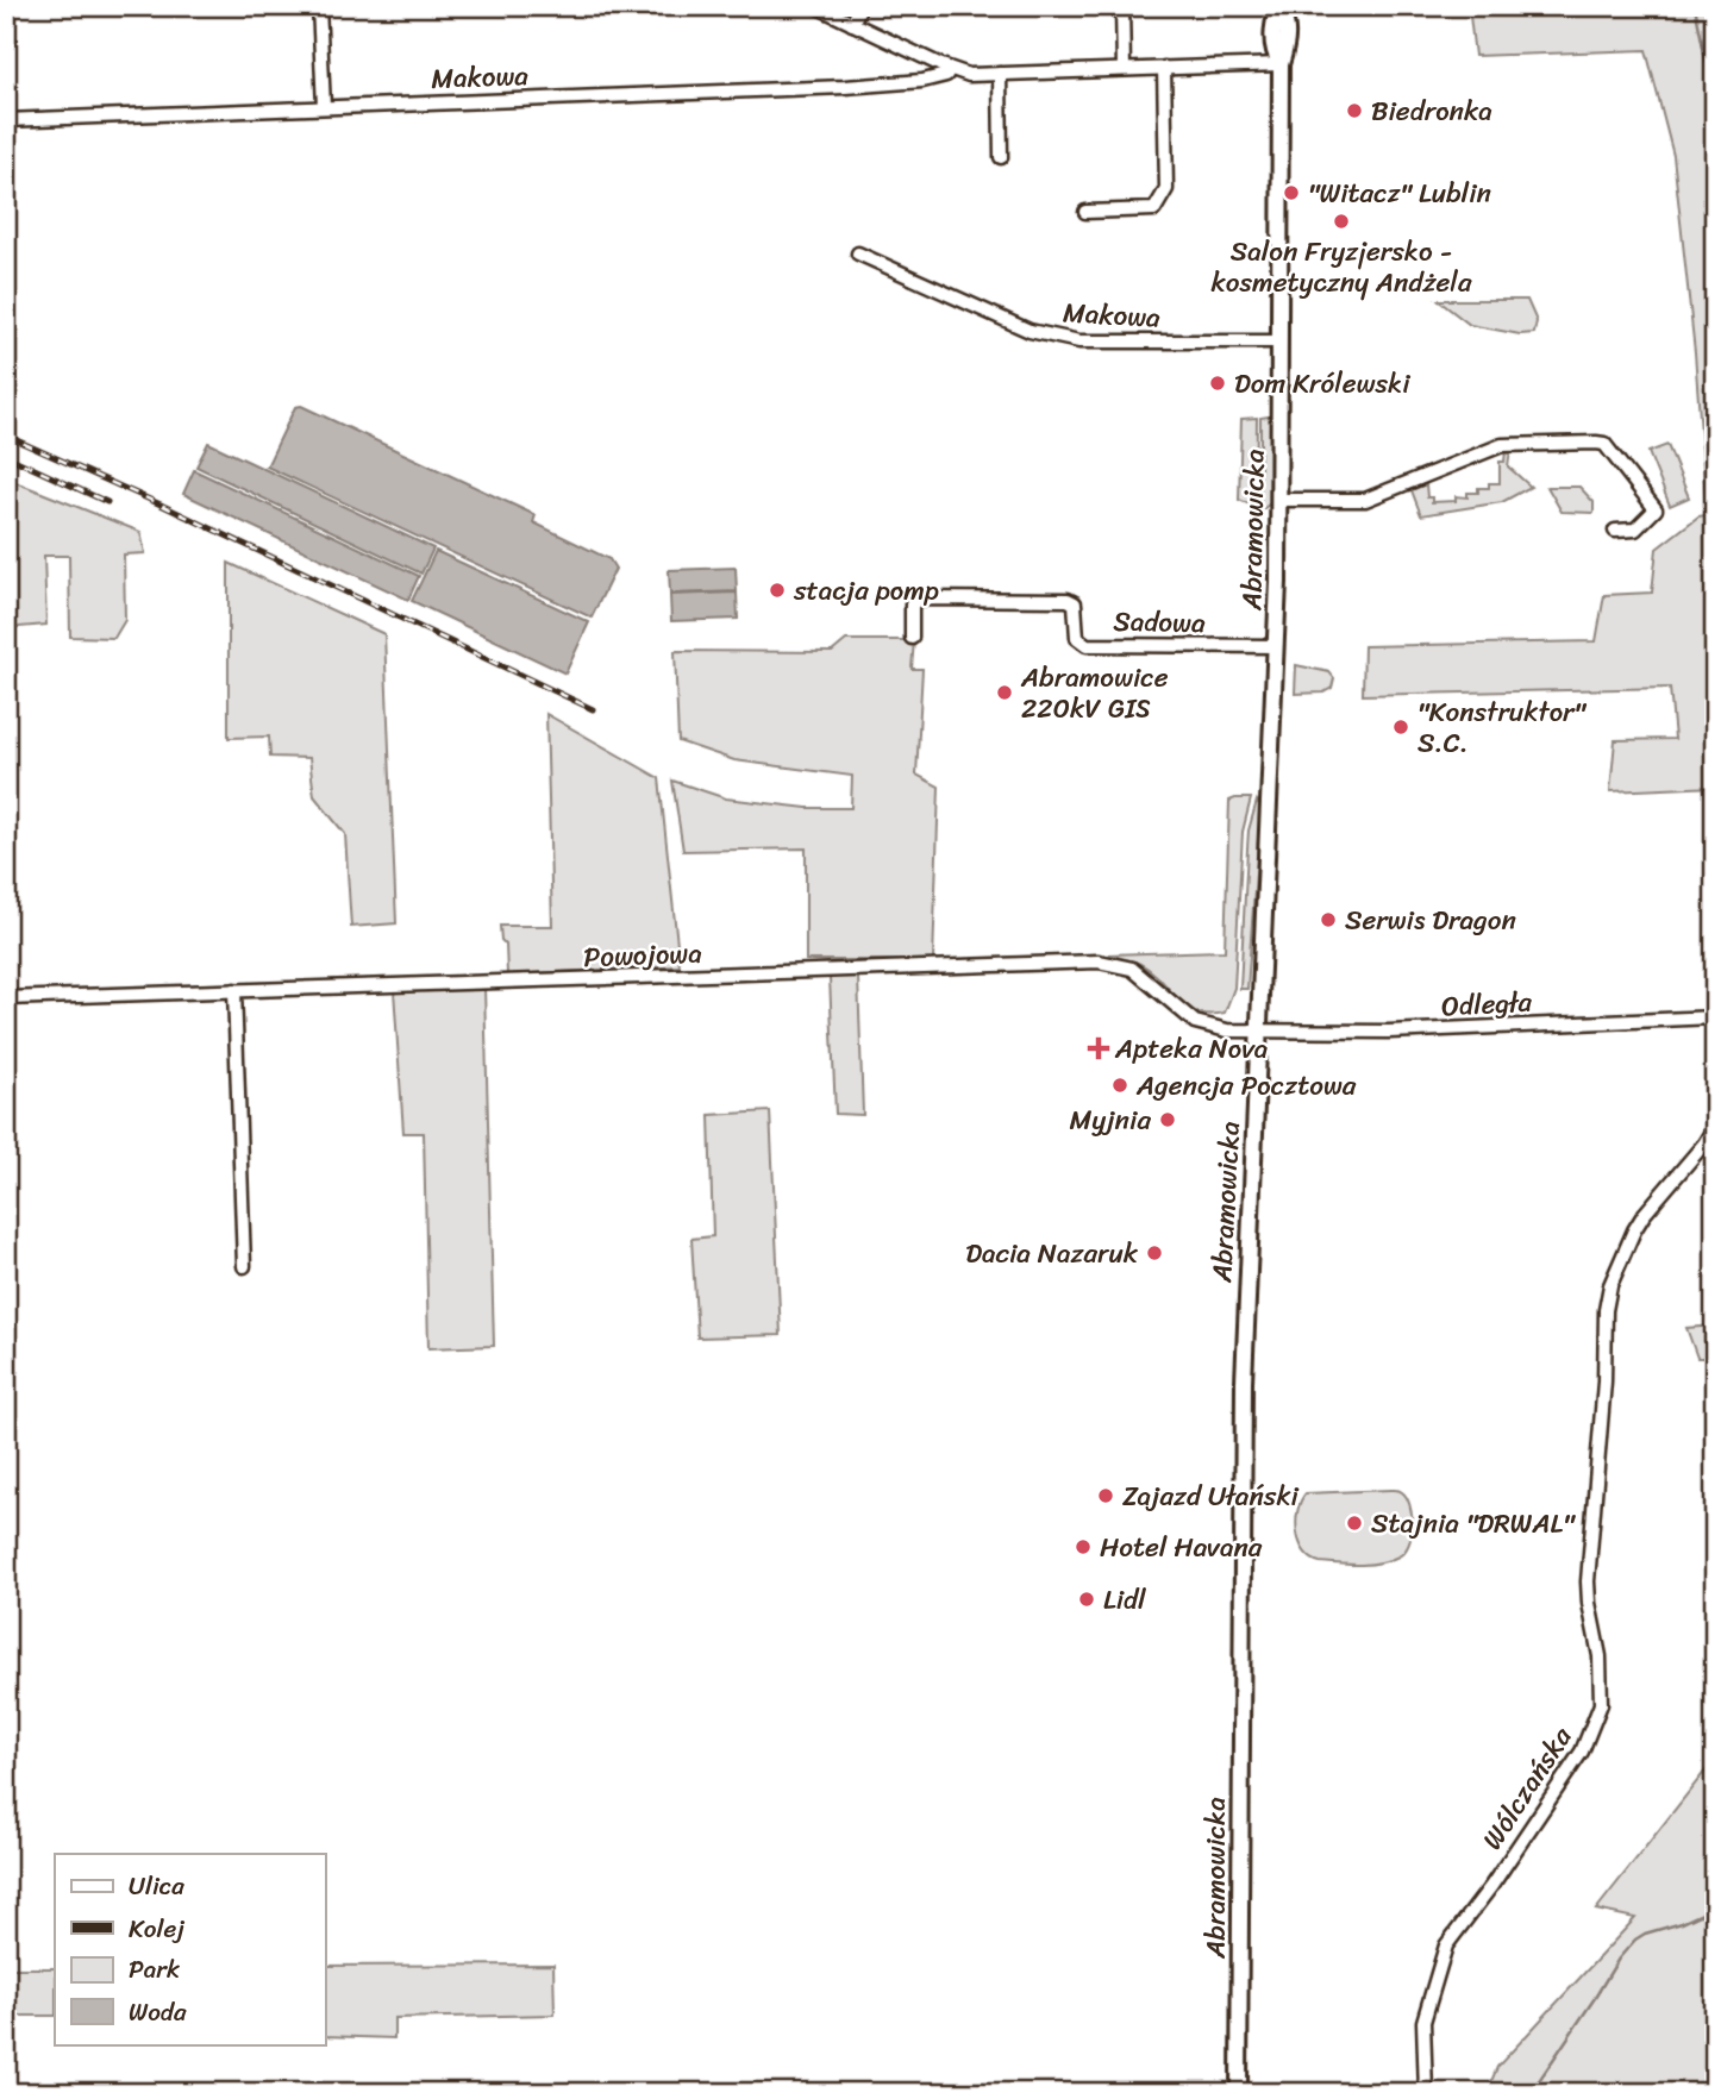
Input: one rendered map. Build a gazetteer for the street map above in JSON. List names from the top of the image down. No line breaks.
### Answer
{"streets":{"main road":["Abramowicka"],"street":["Makowa","Sadowa","Powojowa","Odległa","Wólczańska"]},"crossings":[["Makowa","Abramowicka"],["Abramowicka","Sadowa"],["Abramowicka","Powojowa"],["Abramowicka","Odległa"],["Powojowa","Odległa"]],"places":{"other":["Biedronka","\"Witacz\" Lublin","Salon Fryzjersko - kosmetyczny Andżela","Dom Królewski","stacja pomp","Abramowice 220kV GIS","\"Konstruktor\" S.C.","Serwis Dragon","Agencja Pocztowa","Myjnia","Dacia Nazaruk","Zajazd Ułański","Stajnia \"DRWAL\"","Hotel Havana","Lidl"],"health":["Apteka Nova"]},"legend":["Ulica","Kolej","Park","Woda"]}
